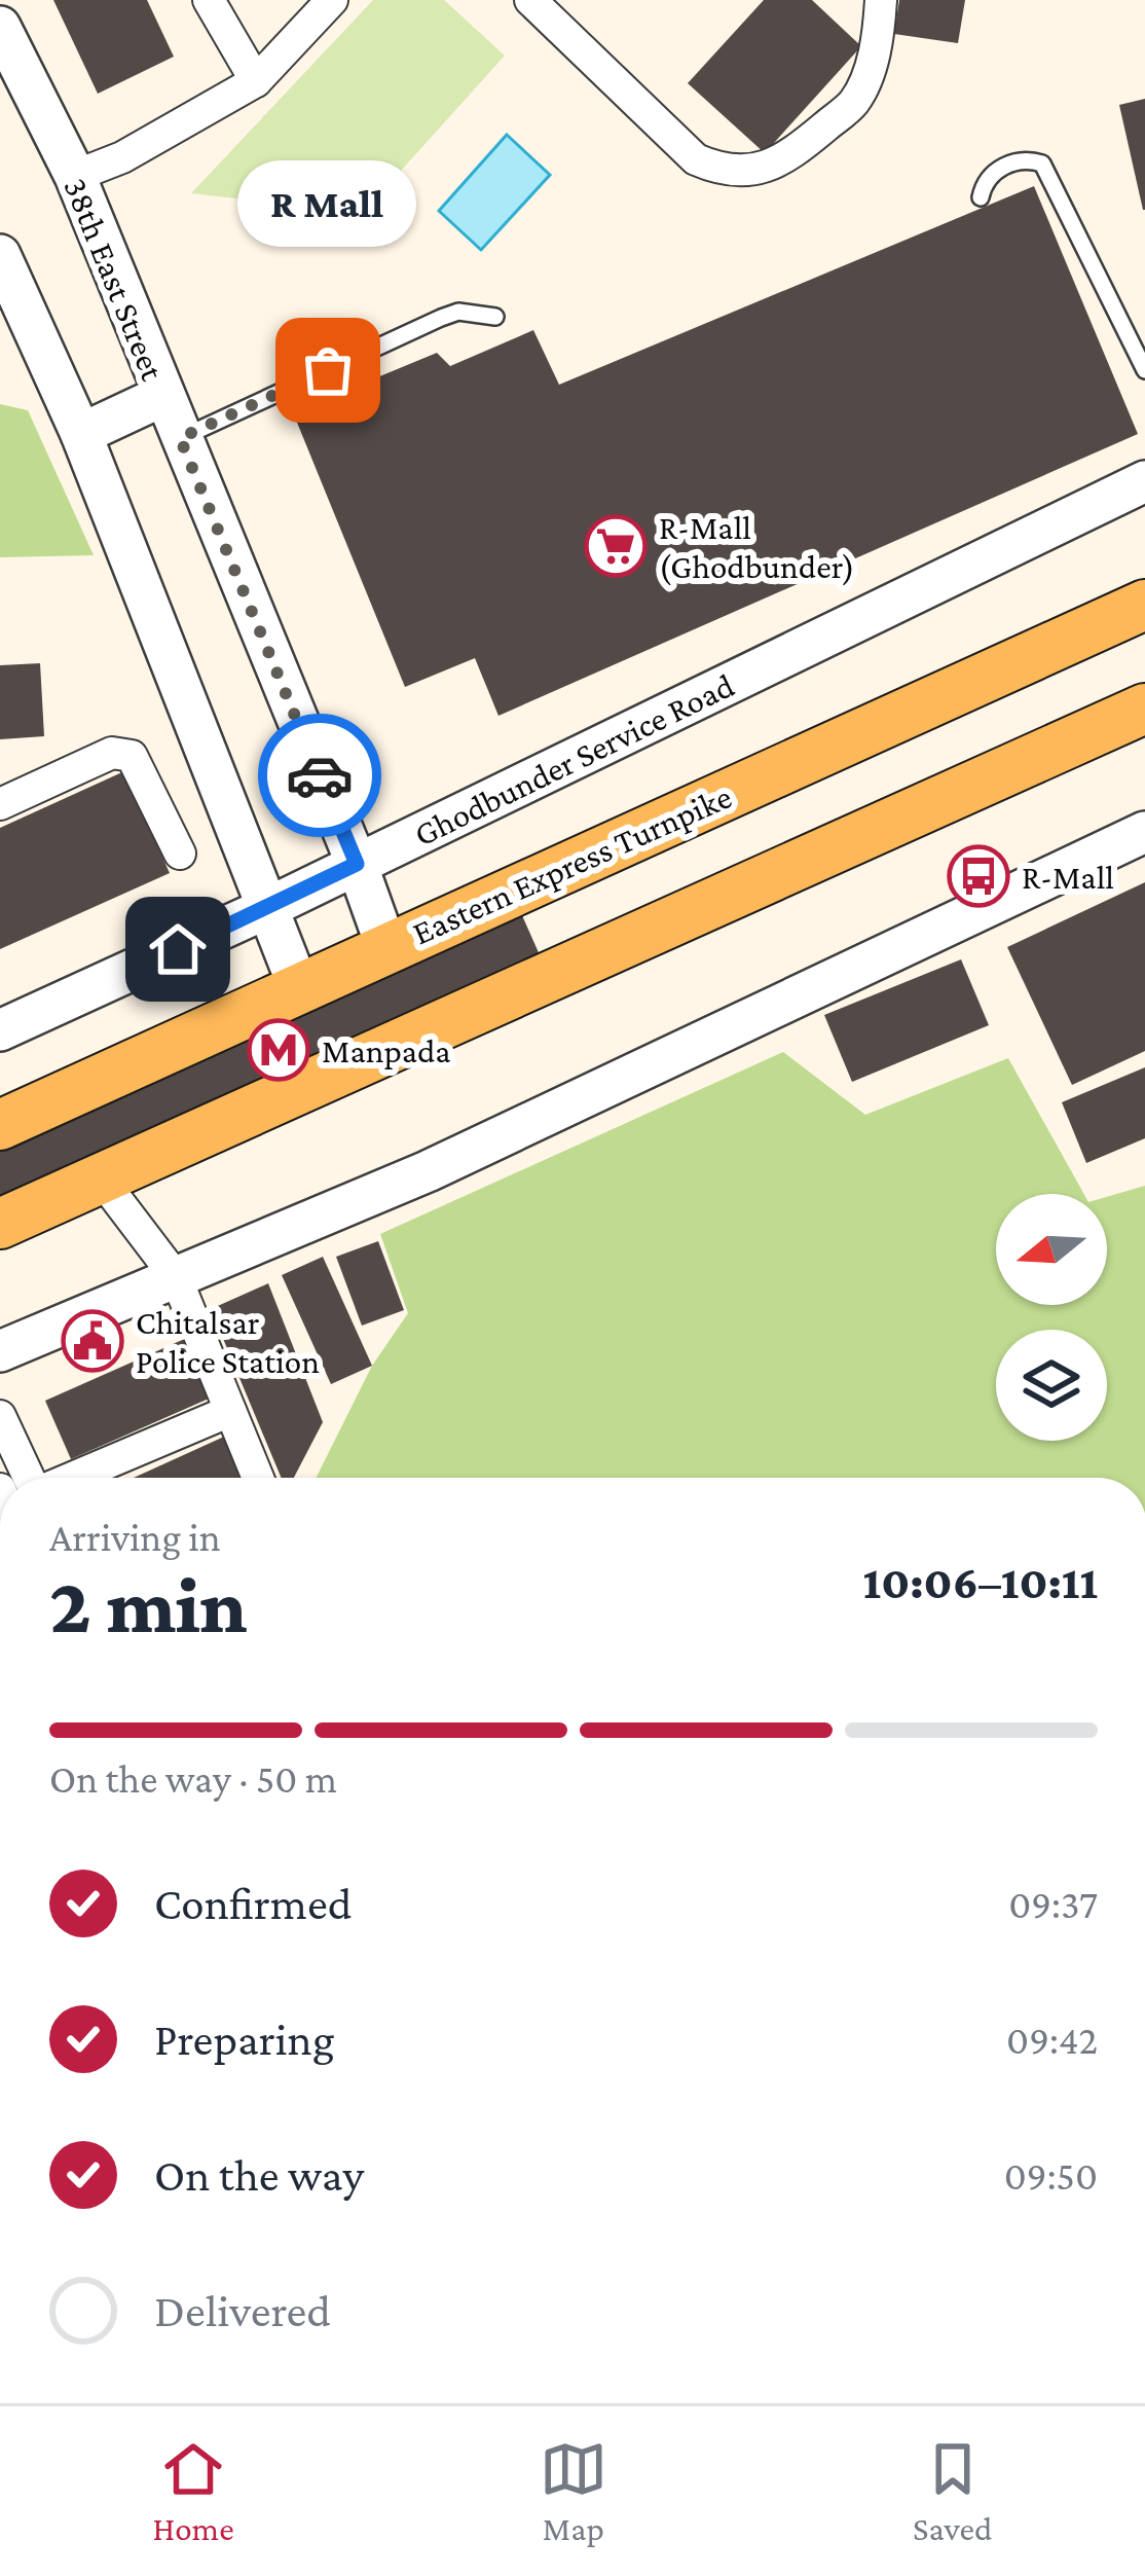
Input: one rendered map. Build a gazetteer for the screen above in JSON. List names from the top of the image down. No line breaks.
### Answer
{"streets":{"main road":["Eastern Express Turnpike"],"street":["38th East Street","Ghodbunder Service Road"]},"crossings":[["38th East Street","Ghodbunder Service Road"],["38th East Street","Eastern Express Turnpike"]],"places":{"other":["R Mall"],"supermarket":["R-Mall (Ghodbunder)"],"bus stop":["R-Mall"],"metro station":["Manpada"],"public building":["Chitalsar Police Station"]},"north":"left","page":{"bubble":"R Mall","heading":["2 min","Arriving in","10:06–10:11"],"bar":"On the way · 50 m","list":[["Confirmed","09:37"],["Preparing","09:42"],["On the way","09:50"],"Delivered"],"tabs":["Home","Map","Saved"]}}
